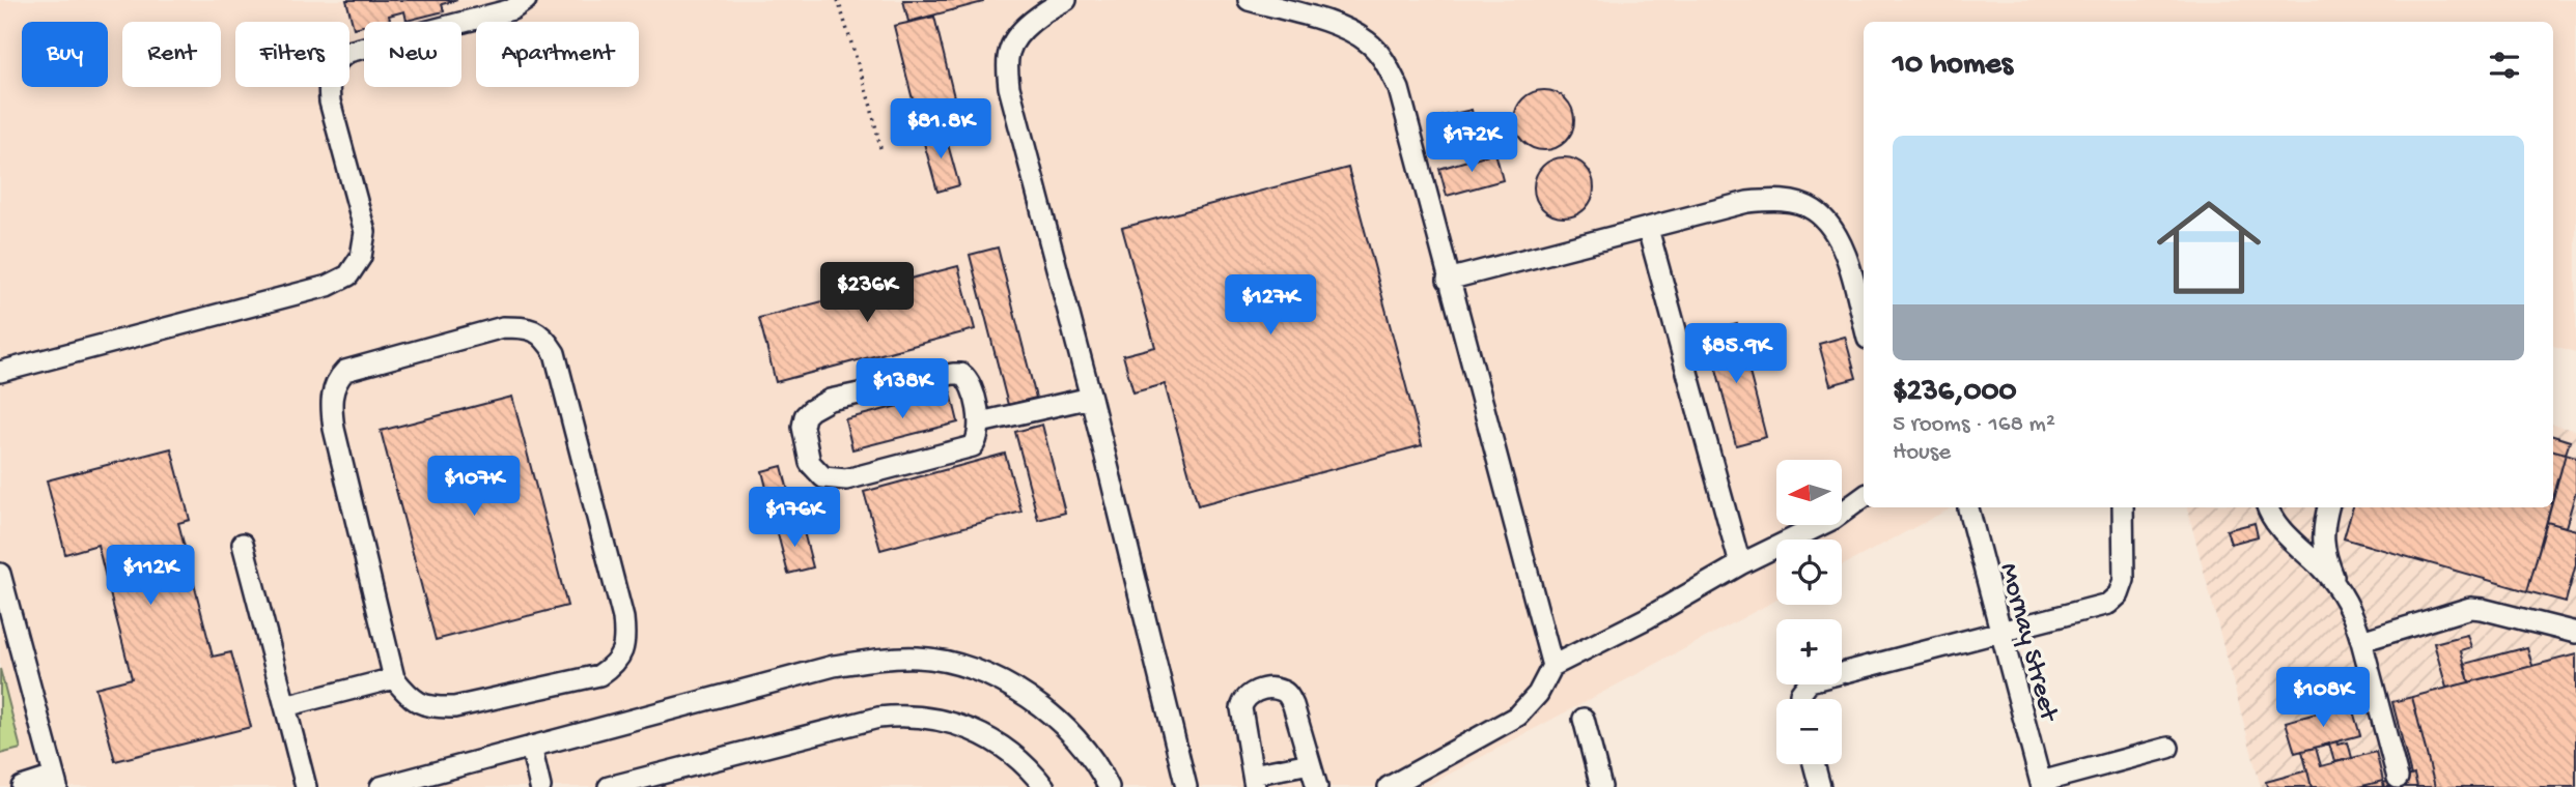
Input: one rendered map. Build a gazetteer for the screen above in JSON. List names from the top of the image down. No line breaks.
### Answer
{"streets":{"street":["Mornay Street"]},"north":"left","page":{"chip":["Buy","Rent","Filters","New","Apartment"],"heading":"10 homes","price":["$81.8K","$172K","$236K","$127K","$85.9K","$138K","$107K","$176K","$112K","$108K"],"list":[{"name":"$236,000","note":"5 rooms · 168 m² · House"}],"map_buttons":["+","−"]}}
